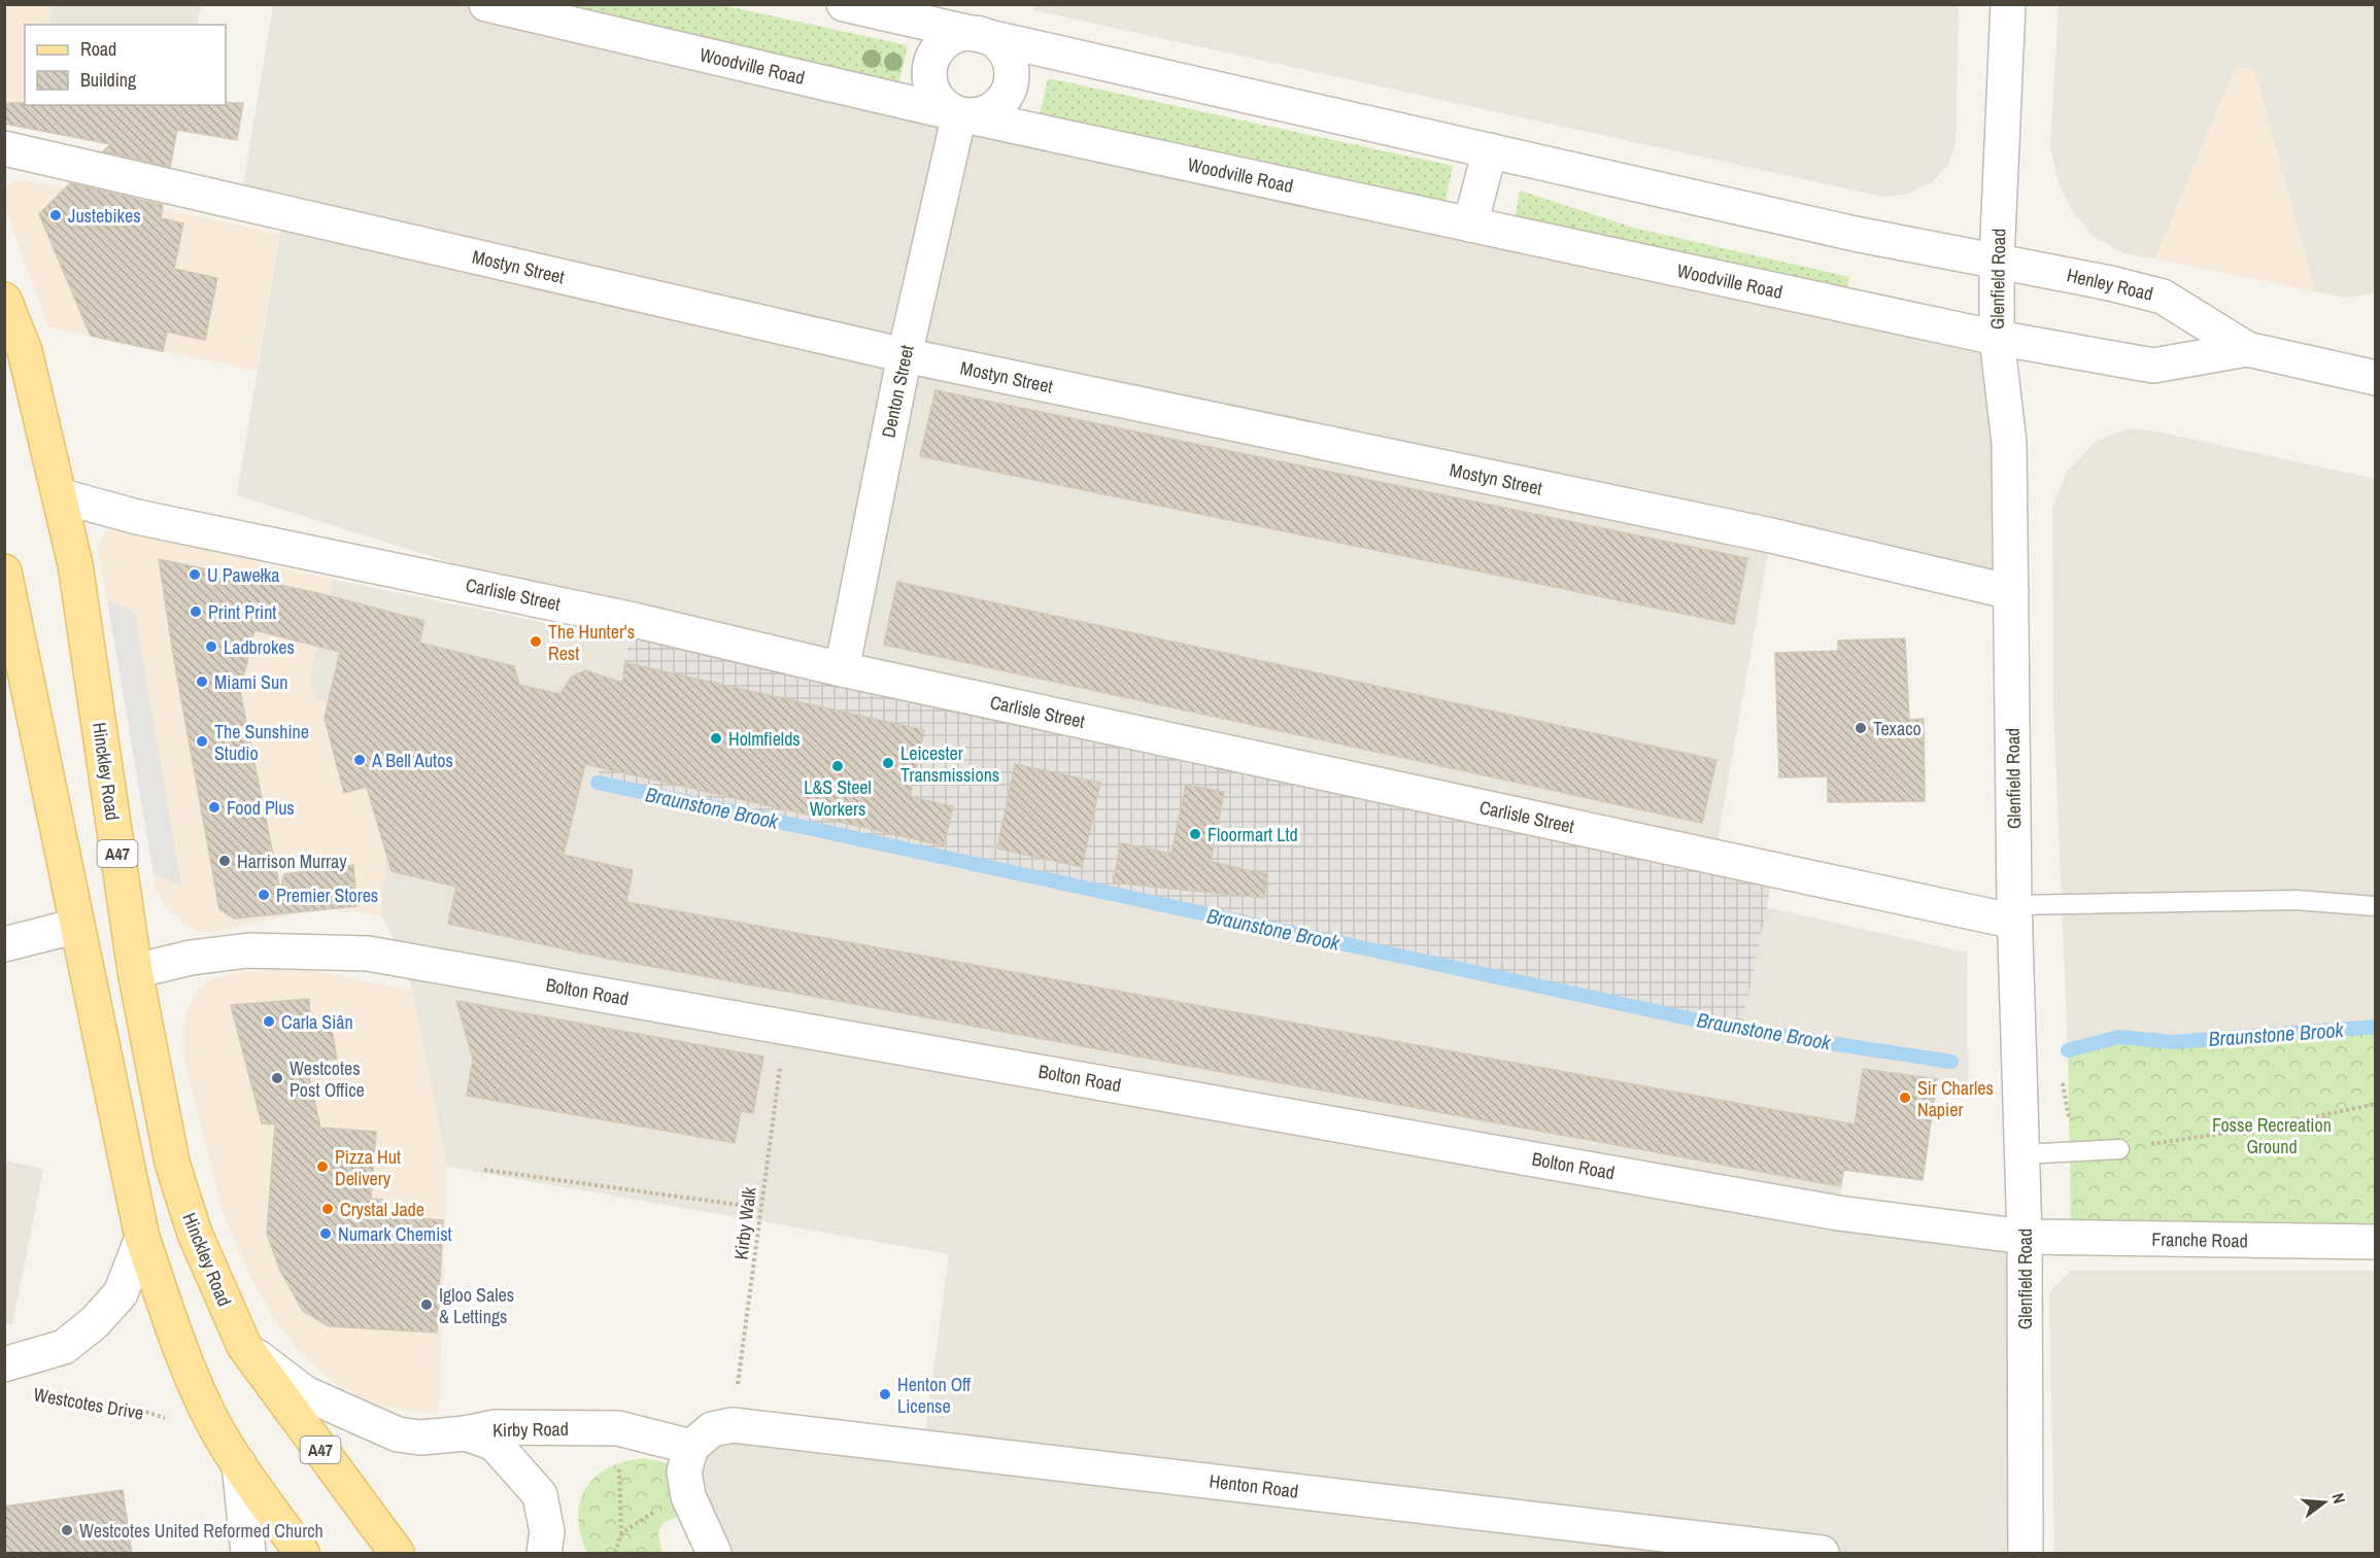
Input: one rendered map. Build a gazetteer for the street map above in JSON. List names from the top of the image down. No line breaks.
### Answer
{"streets":{"main road":["Hinckley Road","A47"],"street":["Woodville Road","Mostyn Street","Glenfield Road","Henley Road","Denton Street","Carlisle Street","Bolton Road","Franche Road","Westcotes Drive","Kirby Road","Henton Road"],"path":["Kirby Walk"]},"crossings":[["Woodville Road","Glenfield Road"],["Woodville Road","Henley Road"],["Woodville Road","Denton Street"],["Mostyn Street","Glenfield Road"],["Mostyn Street","Denton Street"],["Glenfield Road","Henley Road"],["Glenfield Road","Carlisle Street"],["Glenfield Road","Bolton Road"],["Glenfield Road","Franche Road"],["Denton Street","Carlisle Street"],["Carlisle Street","Hinckley Road"],["Hinckley Road","A47"],["Hinckley Road","Bolton Road"],["Hinckley Road","Kirby Road"],["A47","Kirby Road"],["Bolton Road","Kirby Walk"],["Bolton Road","Franche Road"],["Kirby Walk","Henton Road"],["Kirby Road","Henton Road"]],"water":["Braunstone Brook"],"parks":["Fosse Recreation Ground"],"places":["Justebikes","U Pawełka","Print Print","The Hunter's Rest","Ladbrokes","Miami Sun","Texaco","Holmfields","The Sunshine Studio","A Bell Autos","Leicester Transmissions","L&S Steel Workers","Food Plus","Floormart Ltd","Harrison Murray","Premier Stores","Carla Siân","Westcotes Post Office","Sir Charles Napier","Pizza Hut Delivery","Crystal Jade","Numark Chemist","Igloo Sales & Lettings","Henton Off License","Westcotes United Reformed Church"],"legend":["Road","Building"],"north":"right"}
